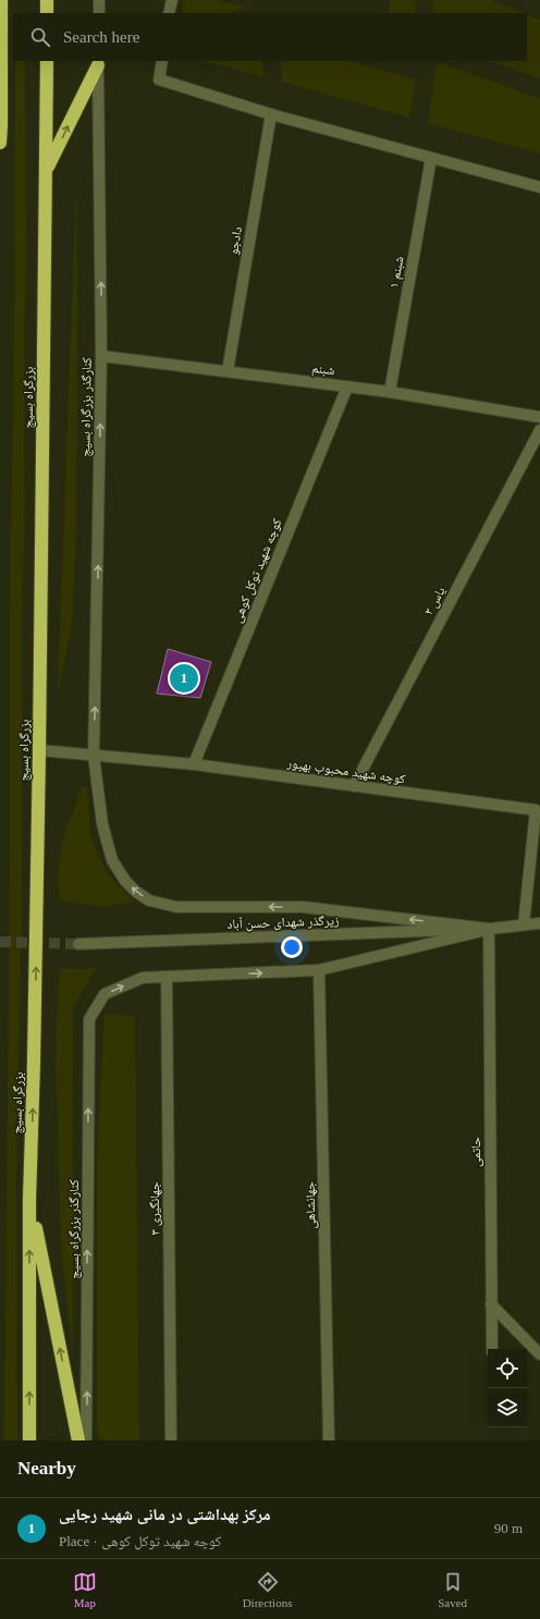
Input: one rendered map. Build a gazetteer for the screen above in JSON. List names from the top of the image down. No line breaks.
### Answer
{"streets":{"highway":["بزرگراه بسیج"],"street":["دادجو","شبنم ۱","شبنم","کنارگذر بزرگراه بسیج","کوچه شهید توکل کوهی","یاس ۲","کوچه شهید محبوب بهپور","زیرگذر شهدای حسن آباد","حاتمی","جهانشاهی","جهانگیری ۳"]},"crossings":[["دادجو","شبنم"],["شبنم ۱","شبنم"],["شبنم","کنارگذر بزرگراه بسیج"],["شبنم","کوچه شهید توکل کوهی"],["بزرگراه بسیج","کوچه شهید محبوب بهپور"],["کنارگذر بزرگراه بسیج","کوچه شهید محبوب بهپور"],["کنارگذر بزرگراه بسیج","زیرگذر شهدای حسن آباد"],["کنارگذر بزرگراه بسیج","حاتمی"],["کنارگذر بزرگراه بسیج","جهانگیری ۳"],["کوچه شهید توکل کوهی","کوچه شهید محبوب بهپور"],["یاس ۲","کوچه شهید محبوب بهپور"],["زیرگذر شهدای حسن آباد","حاتمی"]],"page":{"search":"Search here","pins":"1","heading":"Nearby","list":[{"mark":"1","name":"مرکز بهداشتی در مانی شهید رجایی","note":"Place · کوچه شهید توکل کوهی","value":"90 m"}],"nav":["Map","Directions","Saved"]}}
